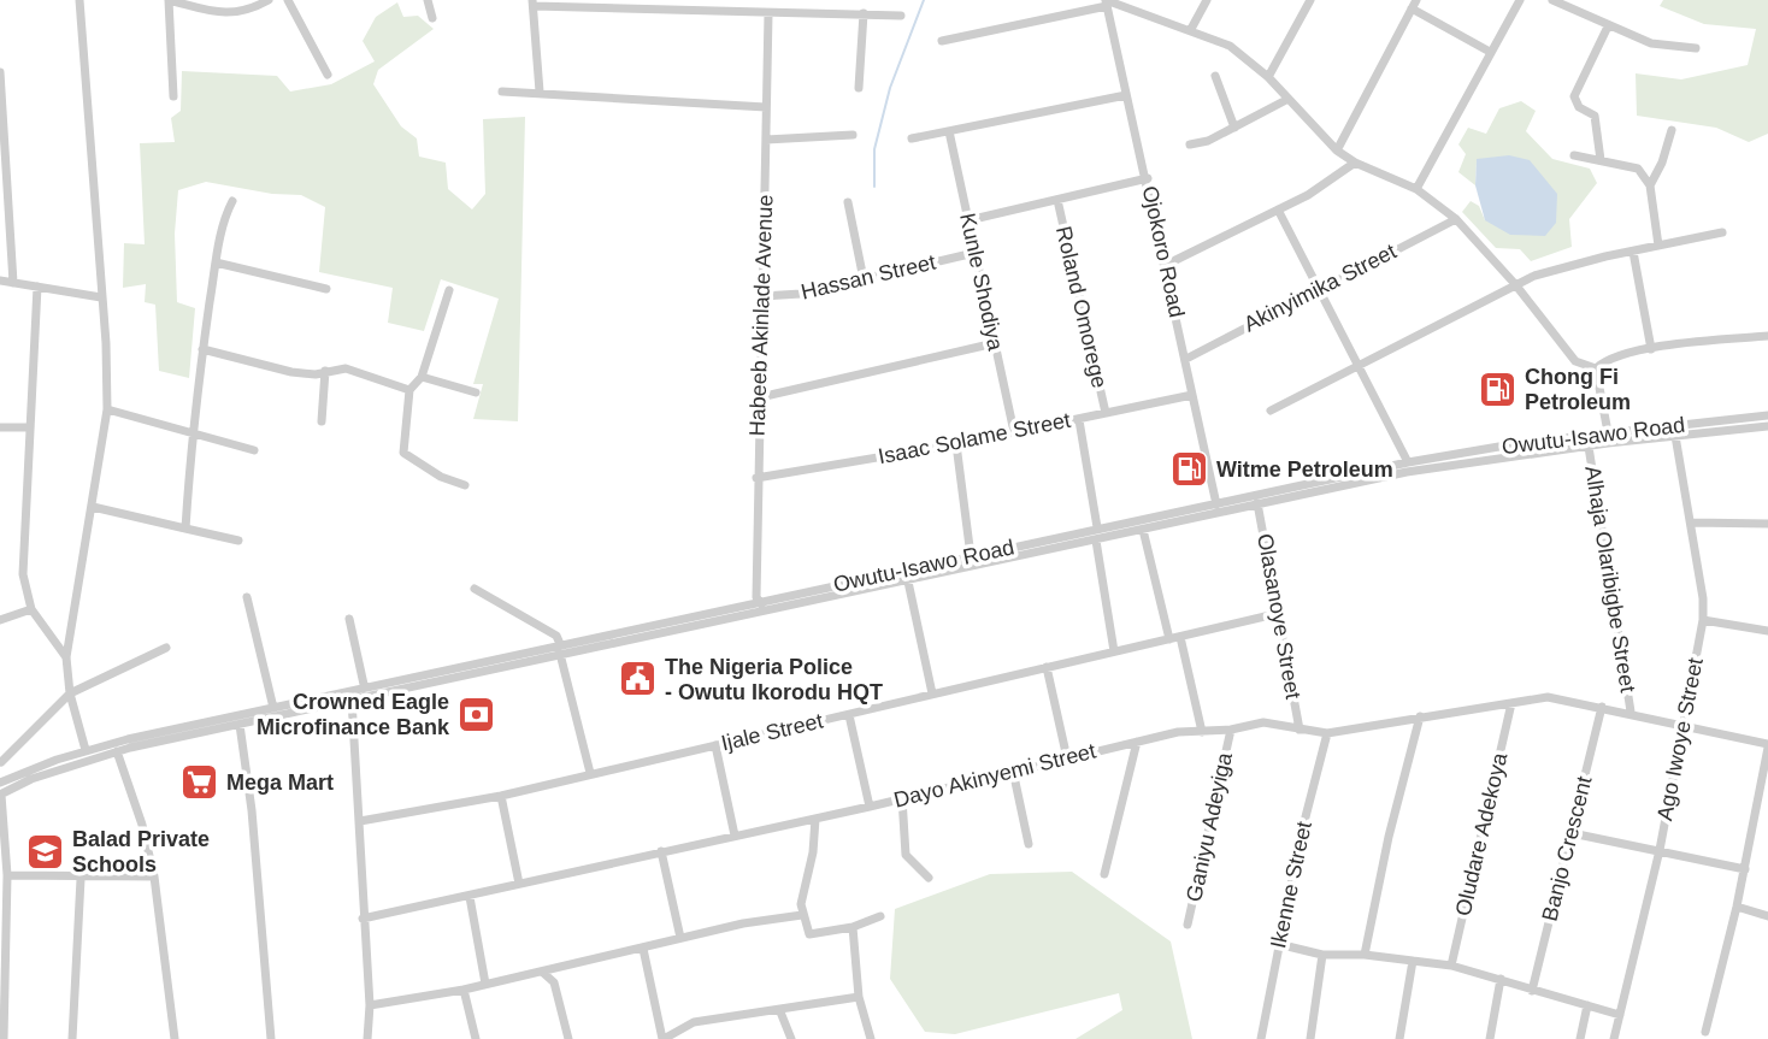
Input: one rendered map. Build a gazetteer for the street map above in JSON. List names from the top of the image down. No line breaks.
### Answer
{"streets":{"street":["Ojokoro Road","Hassan Street","Kunle Shodiya","Akinyimika Street","Roland Omorege","Habeeb Akinlade Avenue","Owutu-Isawo Road","Isaac Solame Street","Alhaja Olaribigbe Street","Olasanoye Street","Ijale Street","Ago Iwoye Street","Dayo Akinyemi Street","Ganiyu Adeyiga","Oludare Adekoya","Banjo Crescent","Ikenne Street"]},"crossings":[["Ojokoro Road","Akinyimika Street"],["Ojokoro Road","Owutu-Isawo Road"],["Ojokoro Road","Isaac Solame Street"],["Hassan Street","Kunle Shodiya"],["Hassan Street","Habeeb Akinlade Avenue"],["Kunle Shodiya","Isaac Solame Street"],["Roland Omorege","Isaac Solame Street"],["Habeeb Akinlade Avenue","Owutu-Isawo Road"],["Habeeb Akinlade Avenue","Isaac Solame Street"],["Owutu-Isawo Road","Alhaja Olaribigbe Street"],["Owutu-Isawo Road","Olasanoye Street"],["Owutu-Isawo Road","Ago Iwoye Street"],["Alhaja Olaribigbe Street","Dayo Akinyemi Street"],["Olasanoye Street","Ijale Street"],["Olasanoye Street","Dayo Akinyemi Street"],["Ago Iwoye Street","Dayo Akinyemi Street"],["Dayo Akinyemi Street","Ganiyu Adeyiga"],["Dayo Akinyemi Street","Oludare Adekoya"],["Dayo Akinyemi Street","Banjo Crescent"],["Dayo Akinyemi Street","Ikenne Street"]],"places":{"fuel station":["Chong Fi Petroleum","Witme Petroleum"],"public building":["The Nigeria Police - Owutu Ikorodu HQT"],"bank":["Crowned Eagle Microfinance Bank"],"supermarket":["Mega Mart"],"school or university":["Balad Private Schools"]}}
